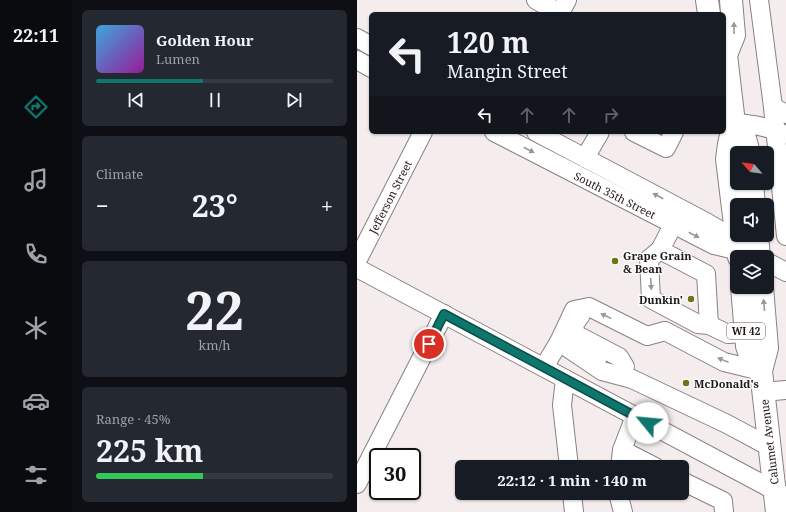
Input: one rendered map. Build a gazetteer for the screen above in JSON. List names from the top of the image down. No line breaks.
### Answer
{"streets":{"main road":["WI 42","Calumet Avenue"],"street":["South 35th Street","Jefferson Street"]},"places":["Grape Grain & Bean","Dunkin'","McDonald's"],"north":"top left","page":{"tabs":"22:11","turn":["120 m","Mangin Street"],"song":["Golden Hour","Lumen"],"tile":["Climate",["22","km/h"],["Range · 45%","225 km"]],"heat":["−","23°","+"],"limit":"30","trip":"22:12 · 1 min · 140 m"}}
